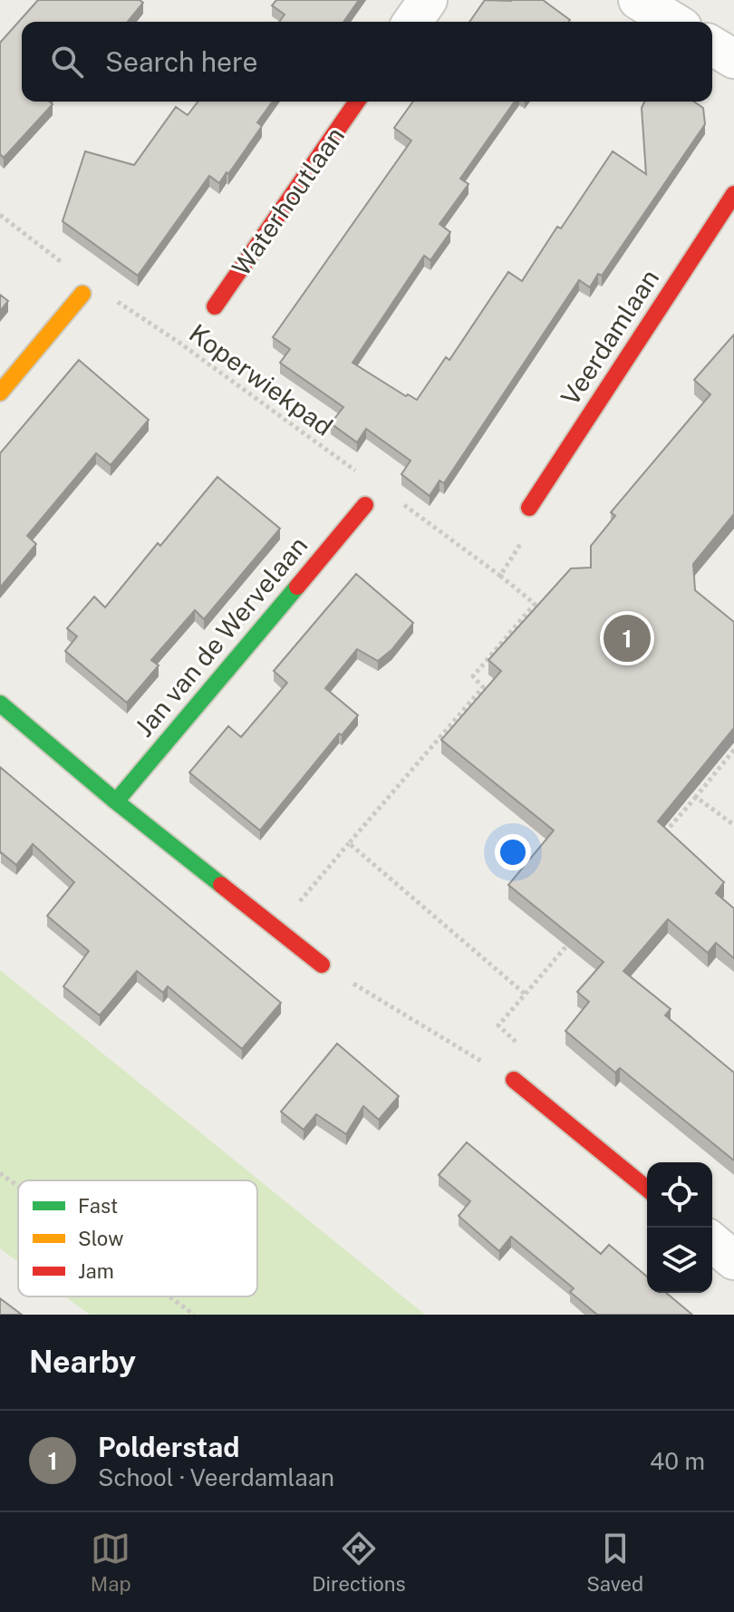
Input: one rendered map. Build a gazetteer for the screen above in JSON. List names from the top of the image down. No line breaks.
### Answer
{"streets":{"street":["Waterhoutlaan","Veerdamlaan","Jan van de Wervelaan"],"path":["Koperwiekpad"]},"legend":["Fast","Slow","Jam"],"page":{"search":"Search here","pins":"1","heading":"Nearby","list":[{"mark":"1","name":"Polderstad","note":"School · Veerdamlaan","value":"40 m"}],"nav":["Map","Directions","Saved"]}}
